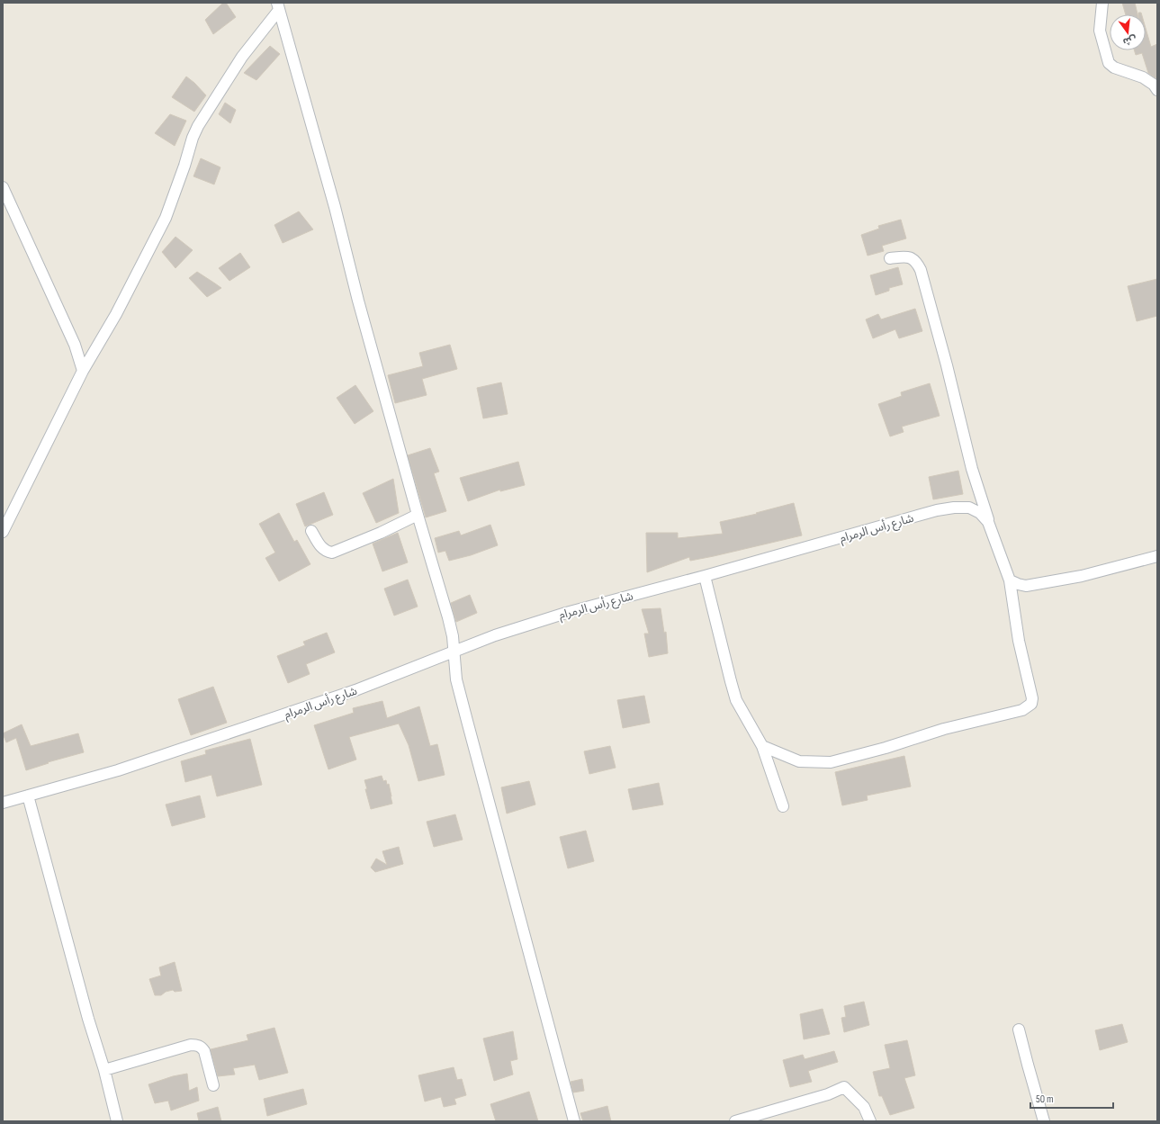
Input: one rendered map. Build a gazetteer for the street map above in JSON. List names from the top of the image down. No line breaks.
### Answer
{"streets":{"street":["شارع رأس الرمرام"]},"scale_bar":"50 m","north":"bottom"}
